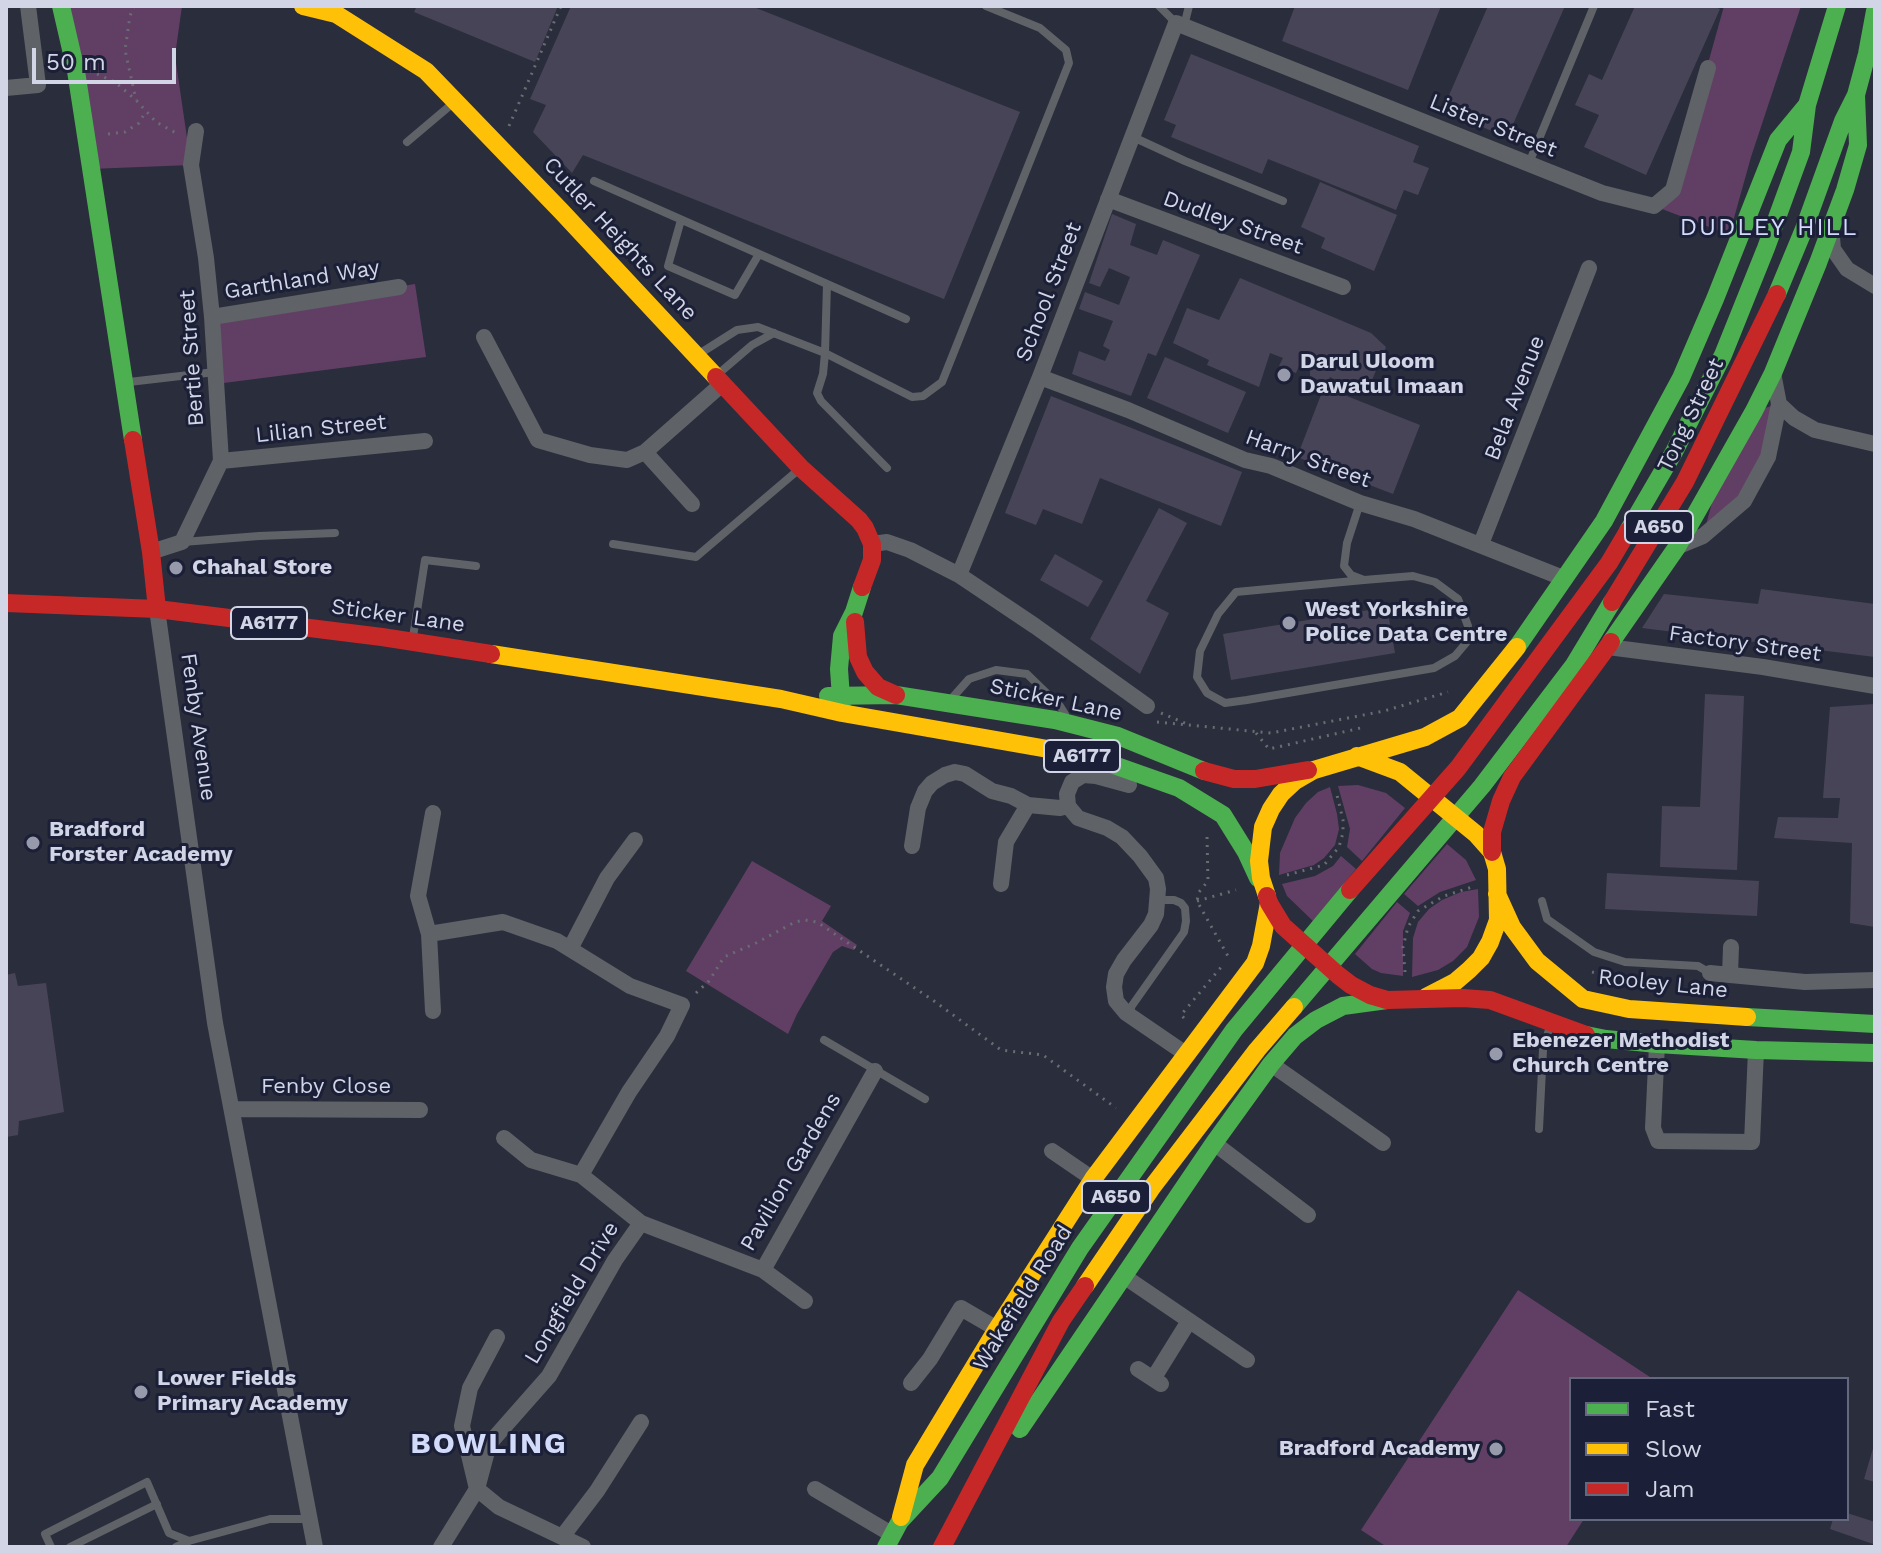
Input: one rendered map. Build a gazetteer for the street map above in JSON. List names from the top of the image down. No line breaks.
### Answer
{"streets":{"main road":["Cutler Heights Lane","Tong Street","A650","Sticker Lane","A6177","Fenby Avenue","Rooley Lane","Wakefield Road"],"street":["Lister Street","Dudley Street","Garthland Way","School Street","Bertie Street","Bela Avenue","Lilian Street","Harry Street","Factory Street","Fenby Close","Pavilion Gardens","Longfield Drive"]},"crossings":[["Lister Street","School Street"],["Dudley Street","School Street"],["Garthland Way","Bertie Street"],["School Street","Harry Street"],["Bertie Street","Lilian Street"],["Bela Avenue","Harry Street"],["Tong Street","Wakefield Road"],["A650","Sticker Lane"],["A650","Rooley Lane"],["A650","Wakefield Road"],["Sticker Lane","Fenby Avenue"],["Sticker Lane","Rooley Lane"],["Fenby Avenue","Fenby Close"],["Pavilion Gardens","Longfield Drive"]],"districts":["DUDLEY HILL","BOWLING"],"places":["Darul Uloom Dawatul Imaan","Chahal Store","West Yorkshire Police Data Centre","Bradford Forster Academy","Ebenezer Methodist Church Centre","Lower Fields Primary Academy","Bradford Academy"],"legend":["Fast","Slow","Jam"],"scale_bar":"50 m"}
